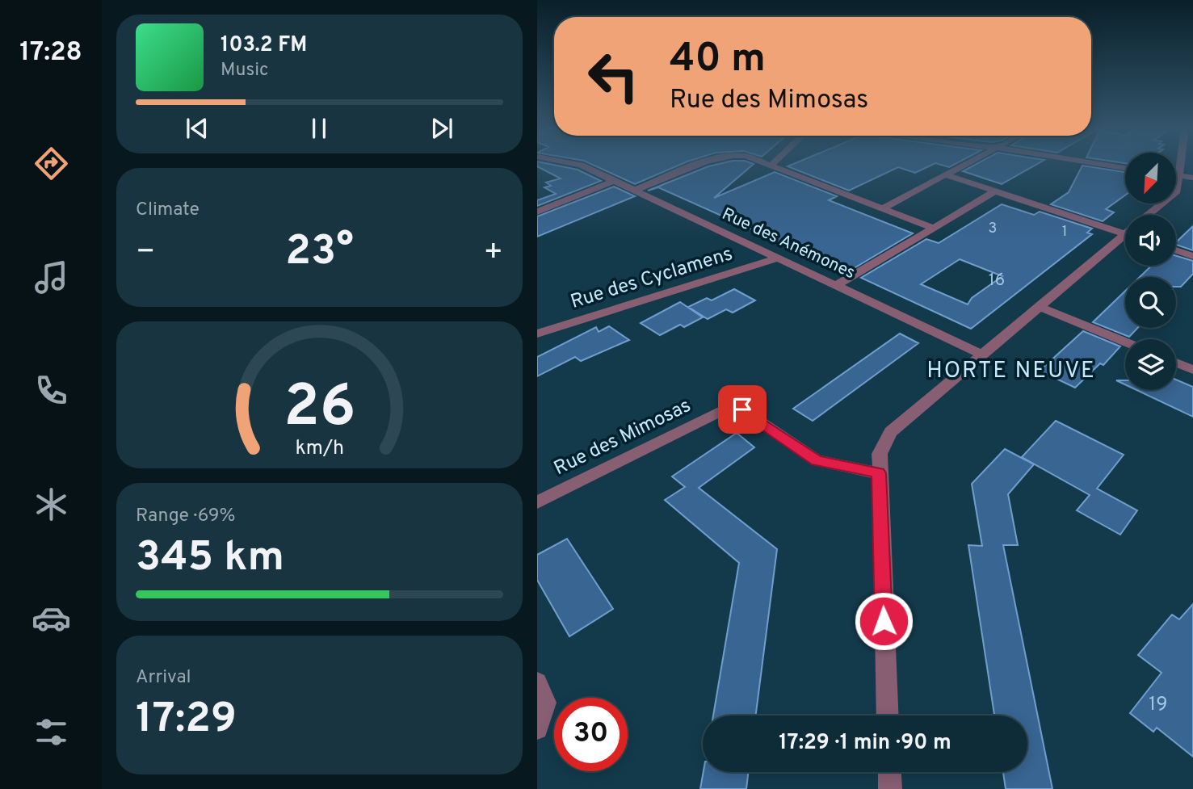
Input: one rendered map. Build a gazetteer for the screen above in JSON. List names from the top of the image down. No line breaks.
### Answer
{"streets":{"street":["Rue des Anémones","Rue des Cyclamens","Rue des Mimosas"]},"crossings":[["Rue des Anémones","Rue des Cyclamens"]],"districts":["HORTE NEUVE"],"house_numbers":["3","1","16","19"],"north":"bottom left","page":{"tabs":"17:28","turn":["40 m","Rue des Mimosas"],"song":["103.2 FM","Music"],"tile":["Climate",["Range · 69%","345 km"],["Arrival","17:29"]],"heat":["−","23°","+"],"limit":"30","trip":"17:29 · 1 min · 90 m","gauge":["26","km/h"]}}
